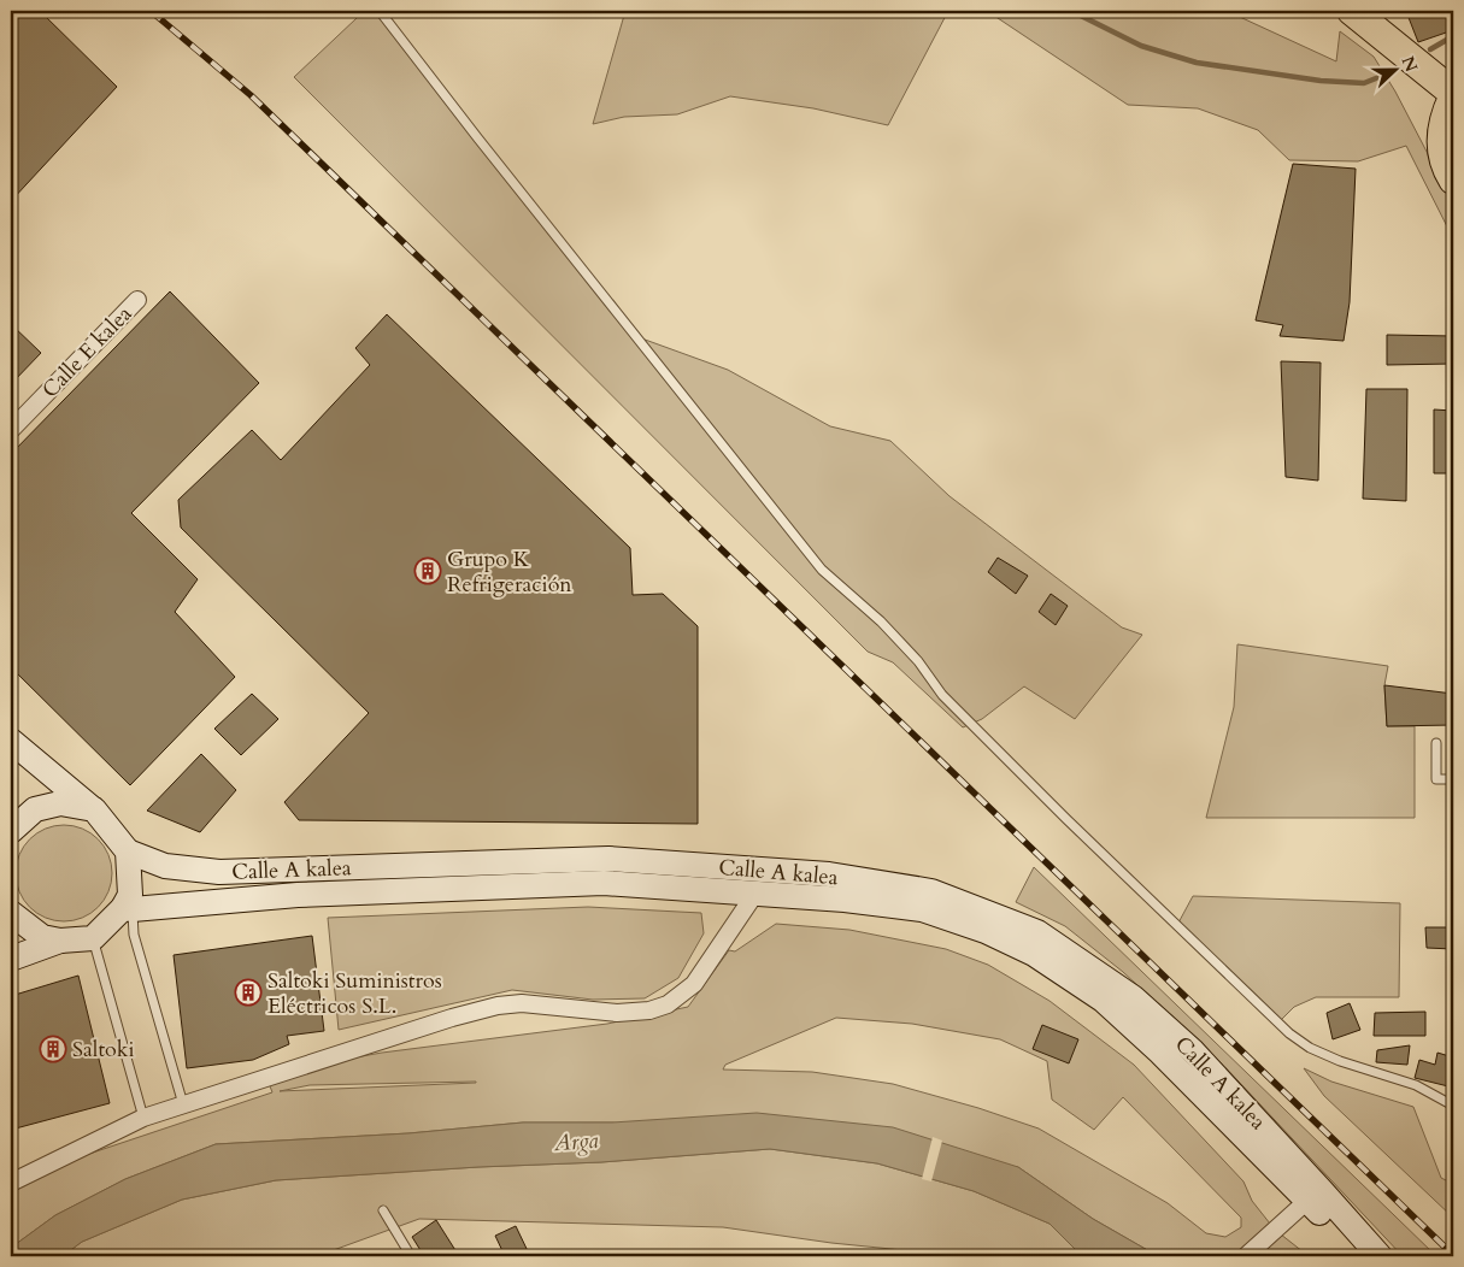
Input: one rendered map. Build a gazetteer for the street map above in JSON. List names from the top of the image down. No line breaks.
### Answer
{"streets":{"main road":["Calle A kalea"],"street":["Calle E kalea"]},"water":["Arga"],"places":{"building":["Grupo K Refrigeración","Saltoki Suministros Eléctricos S.L.","Saltoki"]},"north":"right"}
